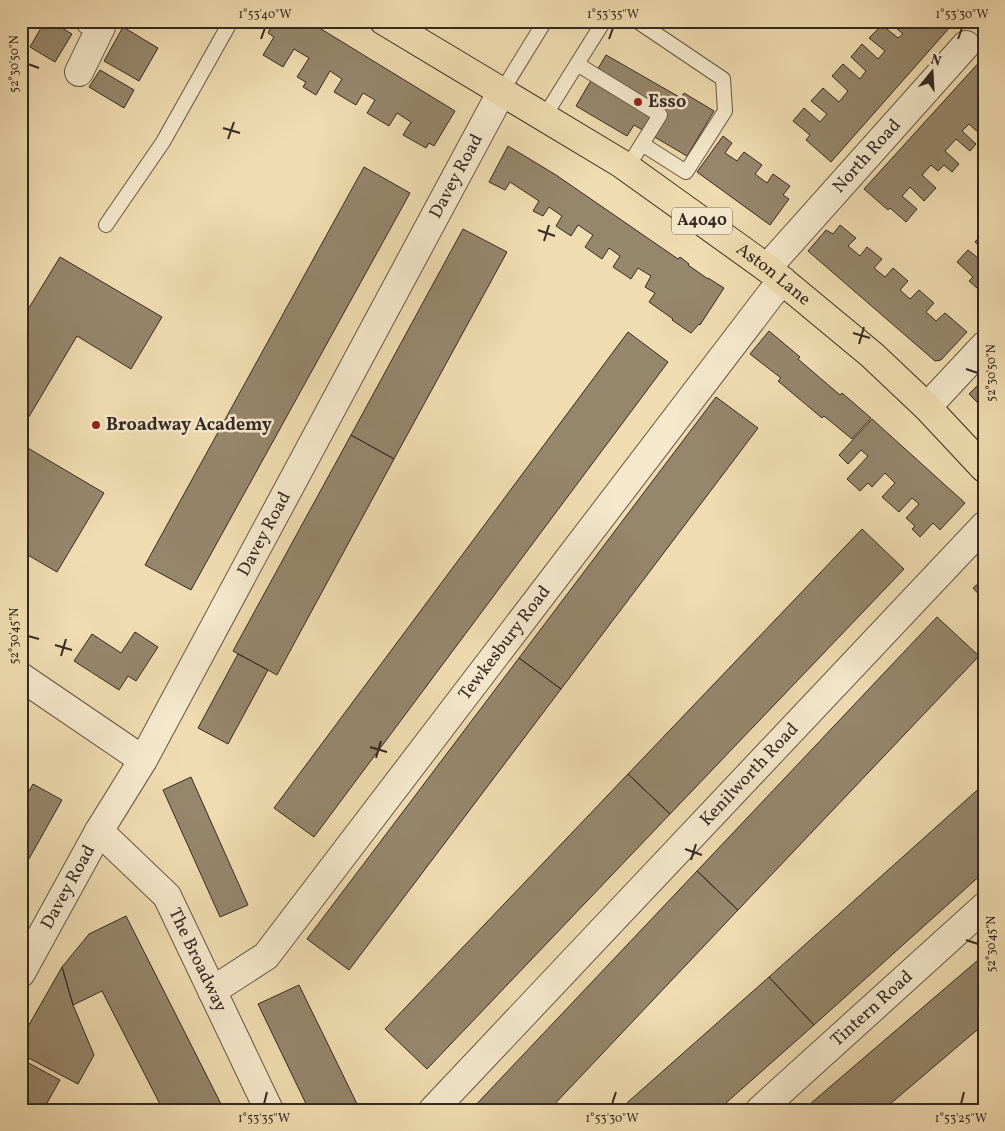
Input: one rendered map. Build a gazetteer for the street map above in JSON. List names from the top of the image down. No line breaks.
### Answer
{"streets":{"main road":["A4040","Aston Lane"],"street":["North Road","Davey Road","Tewkesbury Road","Kenilworth Road","The Broadway","Tintern Road"]},"crossings":[["North Road","Aston Lane"],["North Road","Tewkesbury Road"],["Davey Road","Aston Lane"],["Davey Road","The Broadway"],["Aston Lane","Tewkesbury Road"],["Tewkesbury Road","The Broadway"]],"places":["Esso","Broadway Academy"],"north":"top","coordinates":["1°53'40\"W","1°53'35\"W","1°53'30\"W","52°30'50\"N","52°30'45\"N","1°53'25\"W"]}
